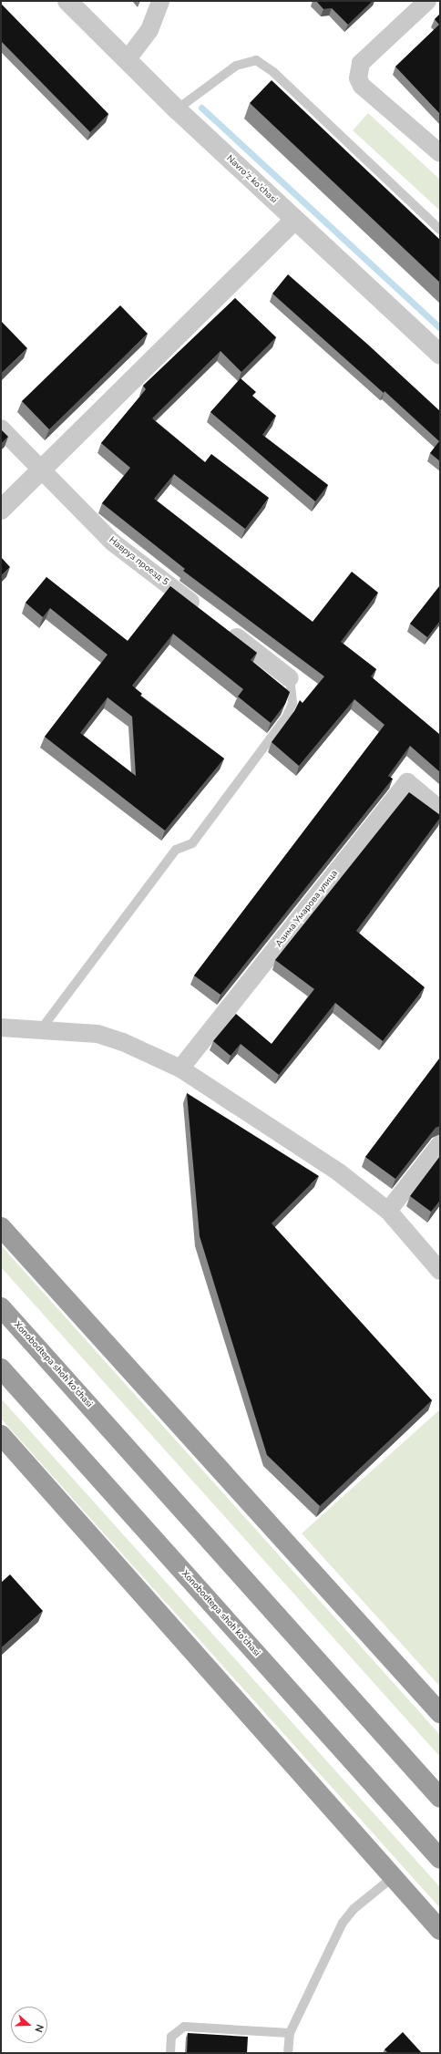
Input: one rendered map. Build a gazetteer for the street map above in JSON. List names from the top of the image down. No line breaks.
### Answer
{"streets":{"highway":["Xonobodtepa shoh ko'chasi"],"street":["Navro'z ko'chasi","Навруз проезд 5","Азима Умарова улица"]},"north":"right"}
